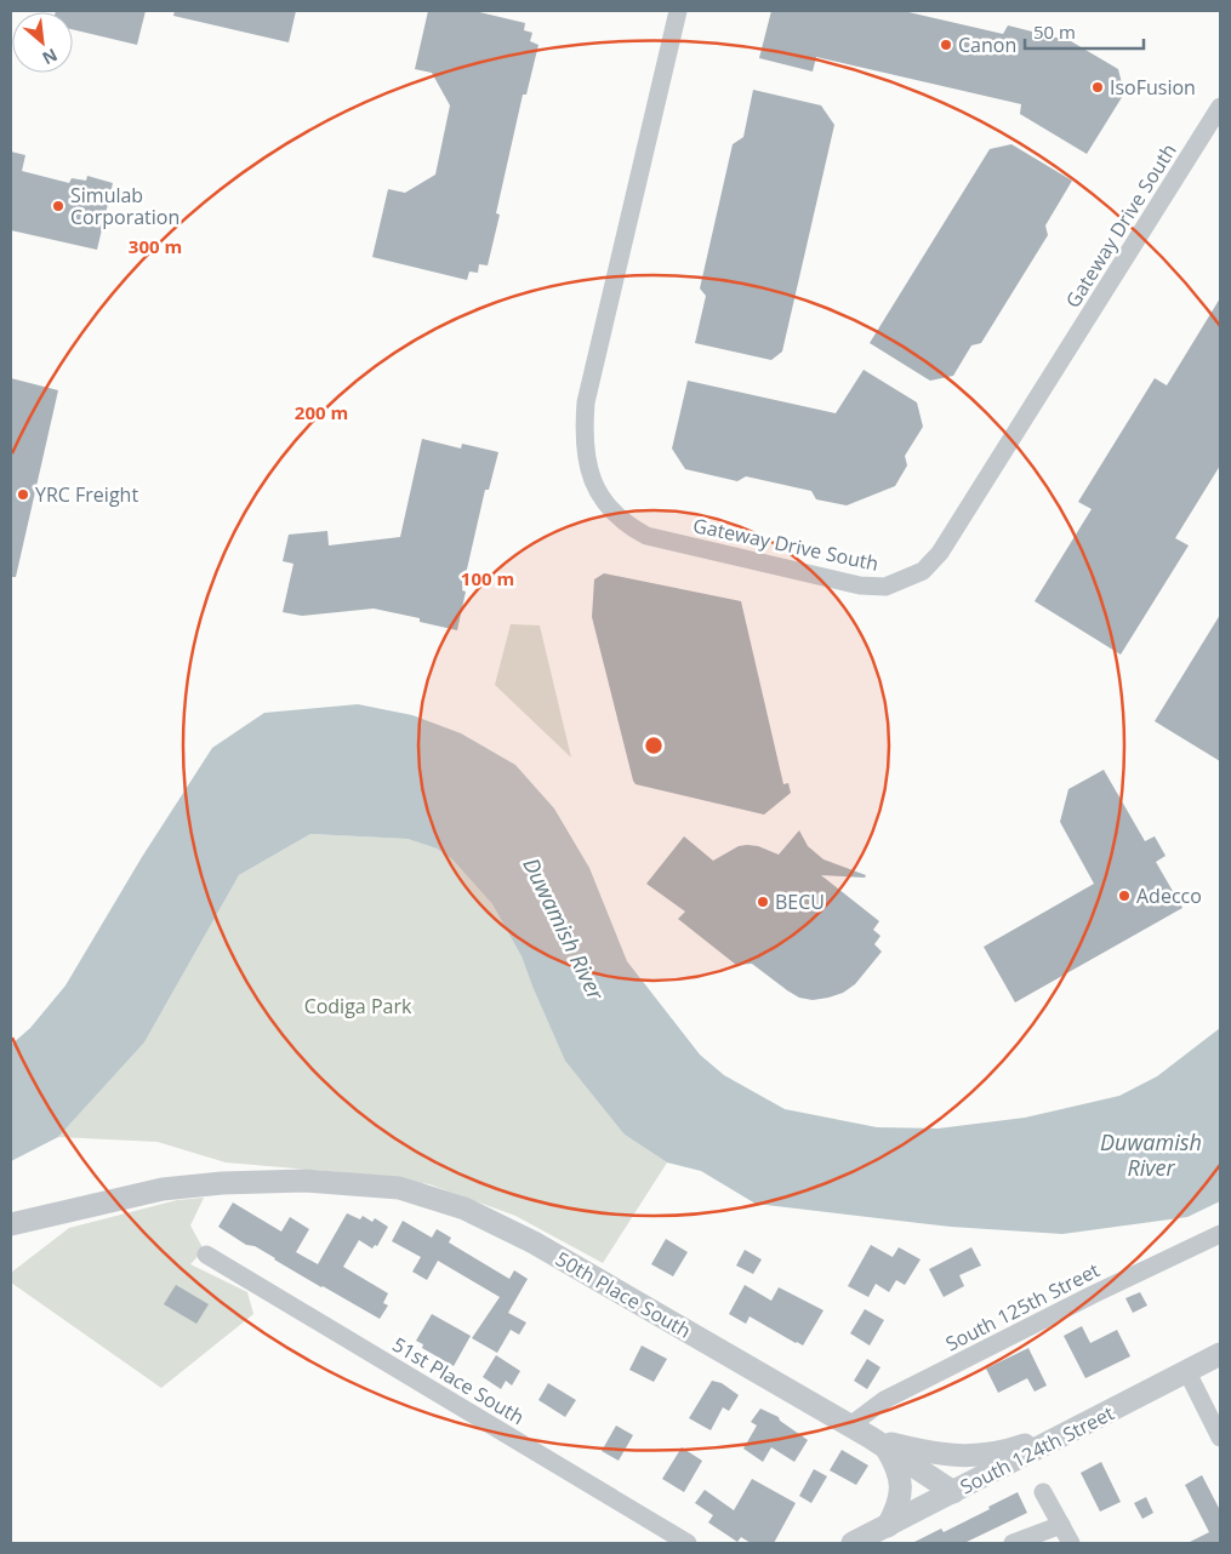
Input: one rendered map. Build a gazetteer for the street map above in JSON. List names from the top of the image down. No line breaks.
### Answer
{"streets":{"street":["Gateway Drive South","50th Place South","South 125th Street","51st Place South","South 124th Street"]},"crossings":[["50th Place South","South 125th Street"],["50th Place South","South 124th Street"]],"water":["Duwamish River"],"parks":["Codiga Park"],"places":["Canon","IsoFusion","Simulab Corporation","YRC Freight","Adecco","BECU"],"scale_bar":"50 m","north":"bottom right","rings":["300 m","200 m","100 m"]}
